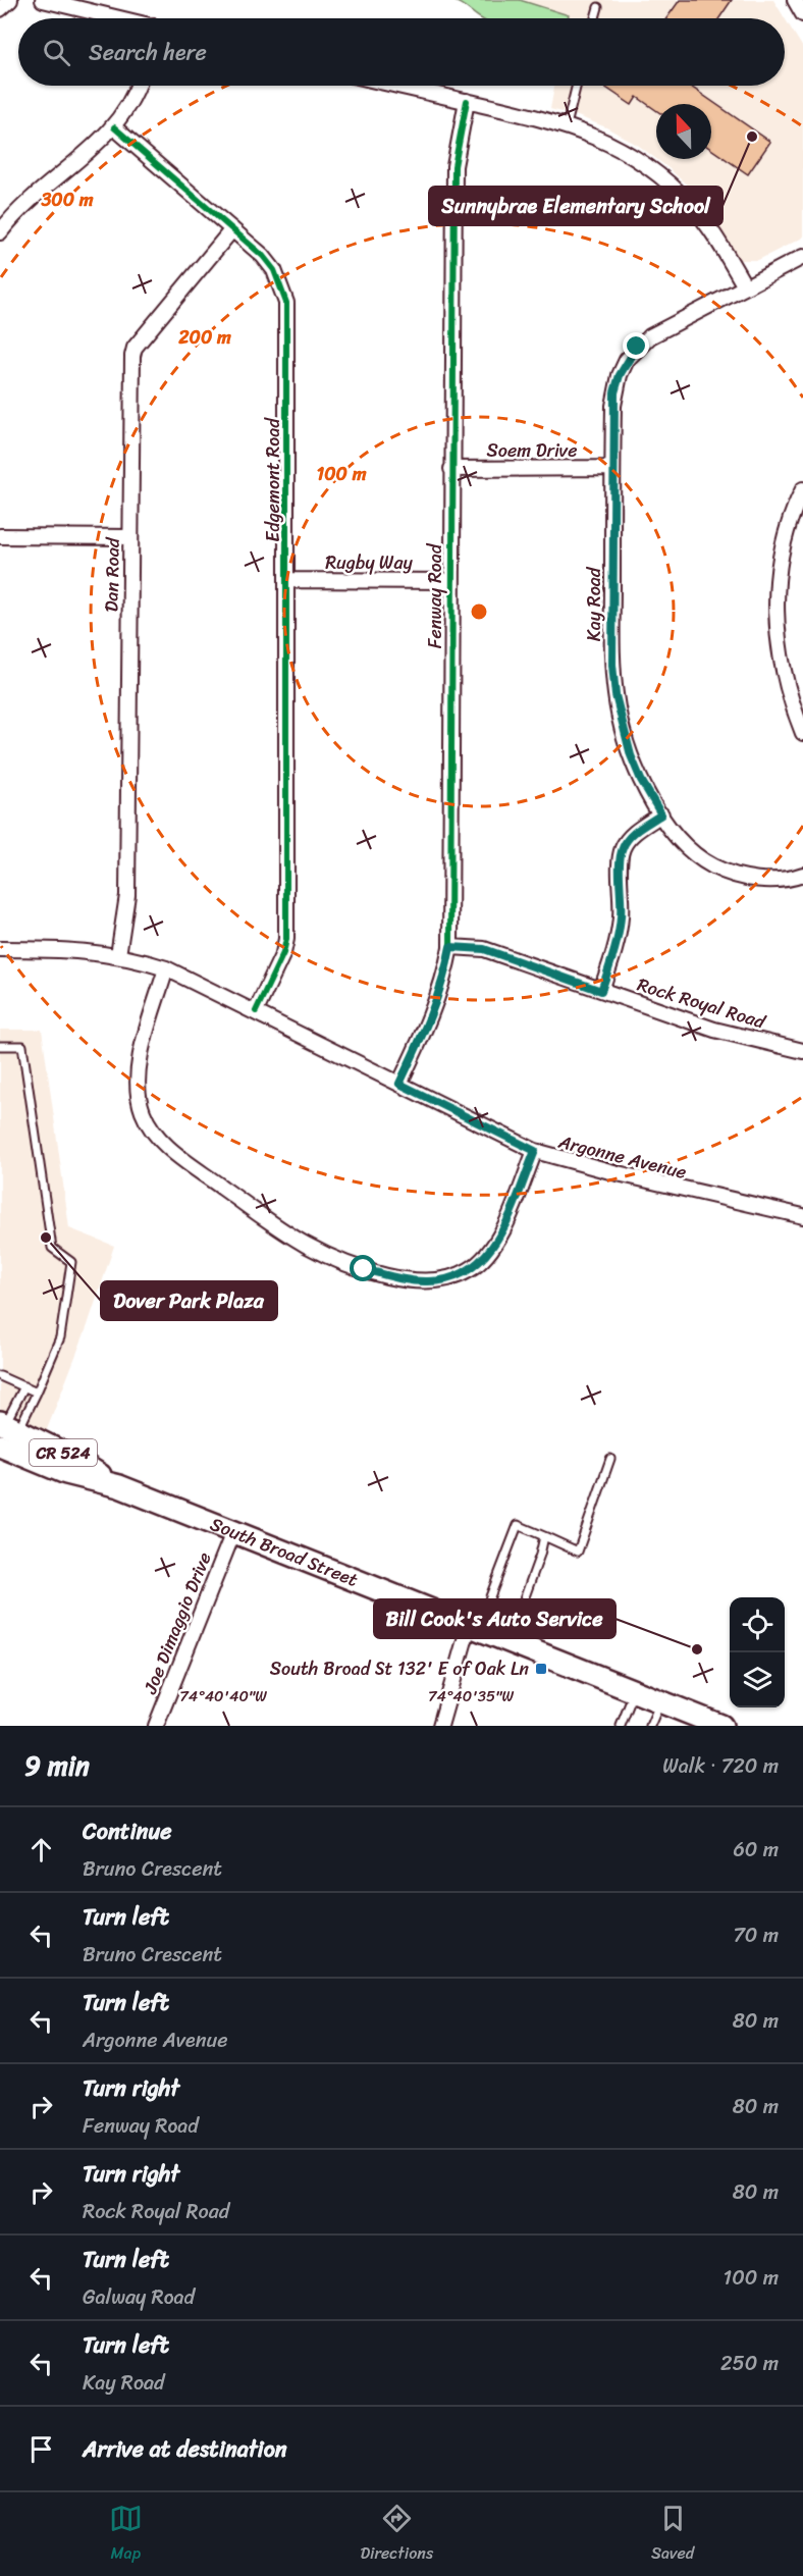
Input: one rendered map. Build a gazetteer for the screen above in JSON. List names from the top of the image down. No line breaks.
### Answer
{"streets":{"main road":["CR 524","South Broad Street"],"street":["Soem Drive","Edgemont Road","Rugby Way","Dan Road","Fenway Road","Kay Road","Rock Royal Road","Argonne Avenue","Joe Dimaggio Drive"]},"crossings":[["Soem Drive","Fenway Road"],["Soem Drive","Kay Road"],["Edgemont Road","Rugby Way"],["Edgemont Road","Dan Road"],["Edgemont Road","Argonne Avenue"],["Rugby Way","Fenway Road"],["Dan Road","Argonne Avenue"],["Fenway Road","Rock Royal Road"],["Fenway Road","Argonne Avenue"],["South Broad Street","Joe Dimaggio Drive"]],"places":{"other":["Sunnybrae Elementary School","Dover Park Plaza","Bill Cook's Auto Service"],"transit":["South Broad St 132' E of Oak Ln"]},"north":"top","page":{"search":"Search here","heading":["9 min","Walk · 720 m"],"list":[["Continue","Bruno Crescent","60 m"],["Turn left","Bruno Crescent","70 m"],["Turn left","Argonne Avenue","80 m"],["Turn right","Fenway Road","80 m"],["Turn right","Rock Royal Road","80 m"],["Turn left","Galway Road","100 m"],["Turn left","Kay Road","250 m"],"Arrive at destination"],"nav":["Map","Directions","Saved"]},"coordinates":["74°40'40\"W","74°40'35\"W"],"rings":["300 m","200 m","100 m"]}
